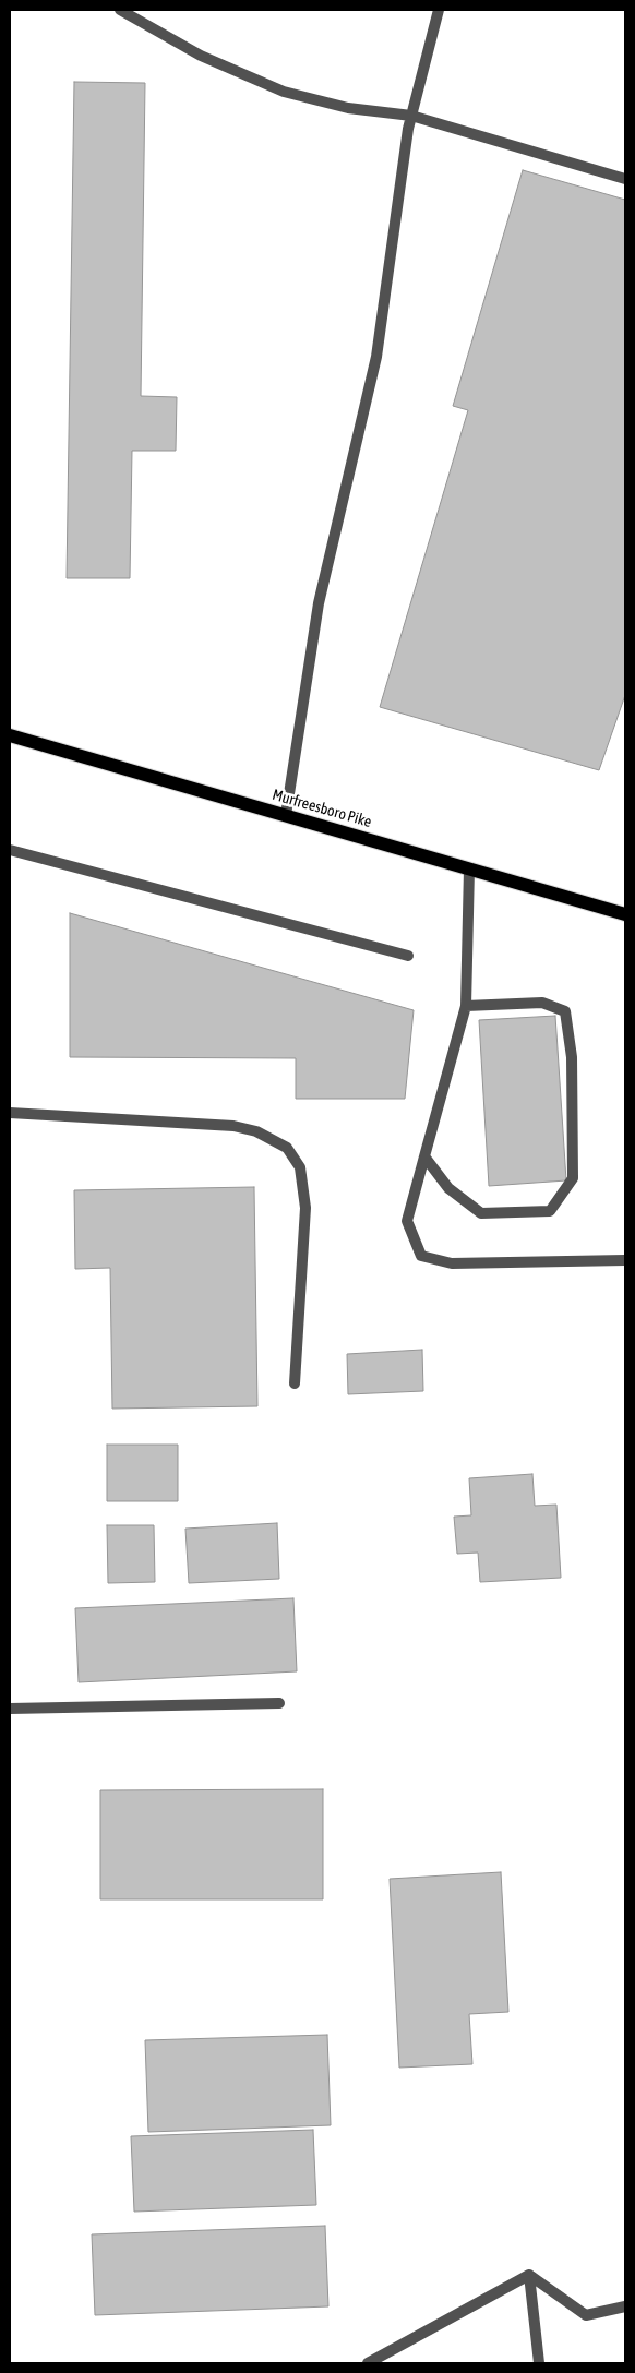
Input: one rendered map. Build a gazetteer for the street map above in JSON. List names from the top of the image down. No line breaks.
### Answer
{"streets":{"main road":["Murfreesboro Pike"]}}
